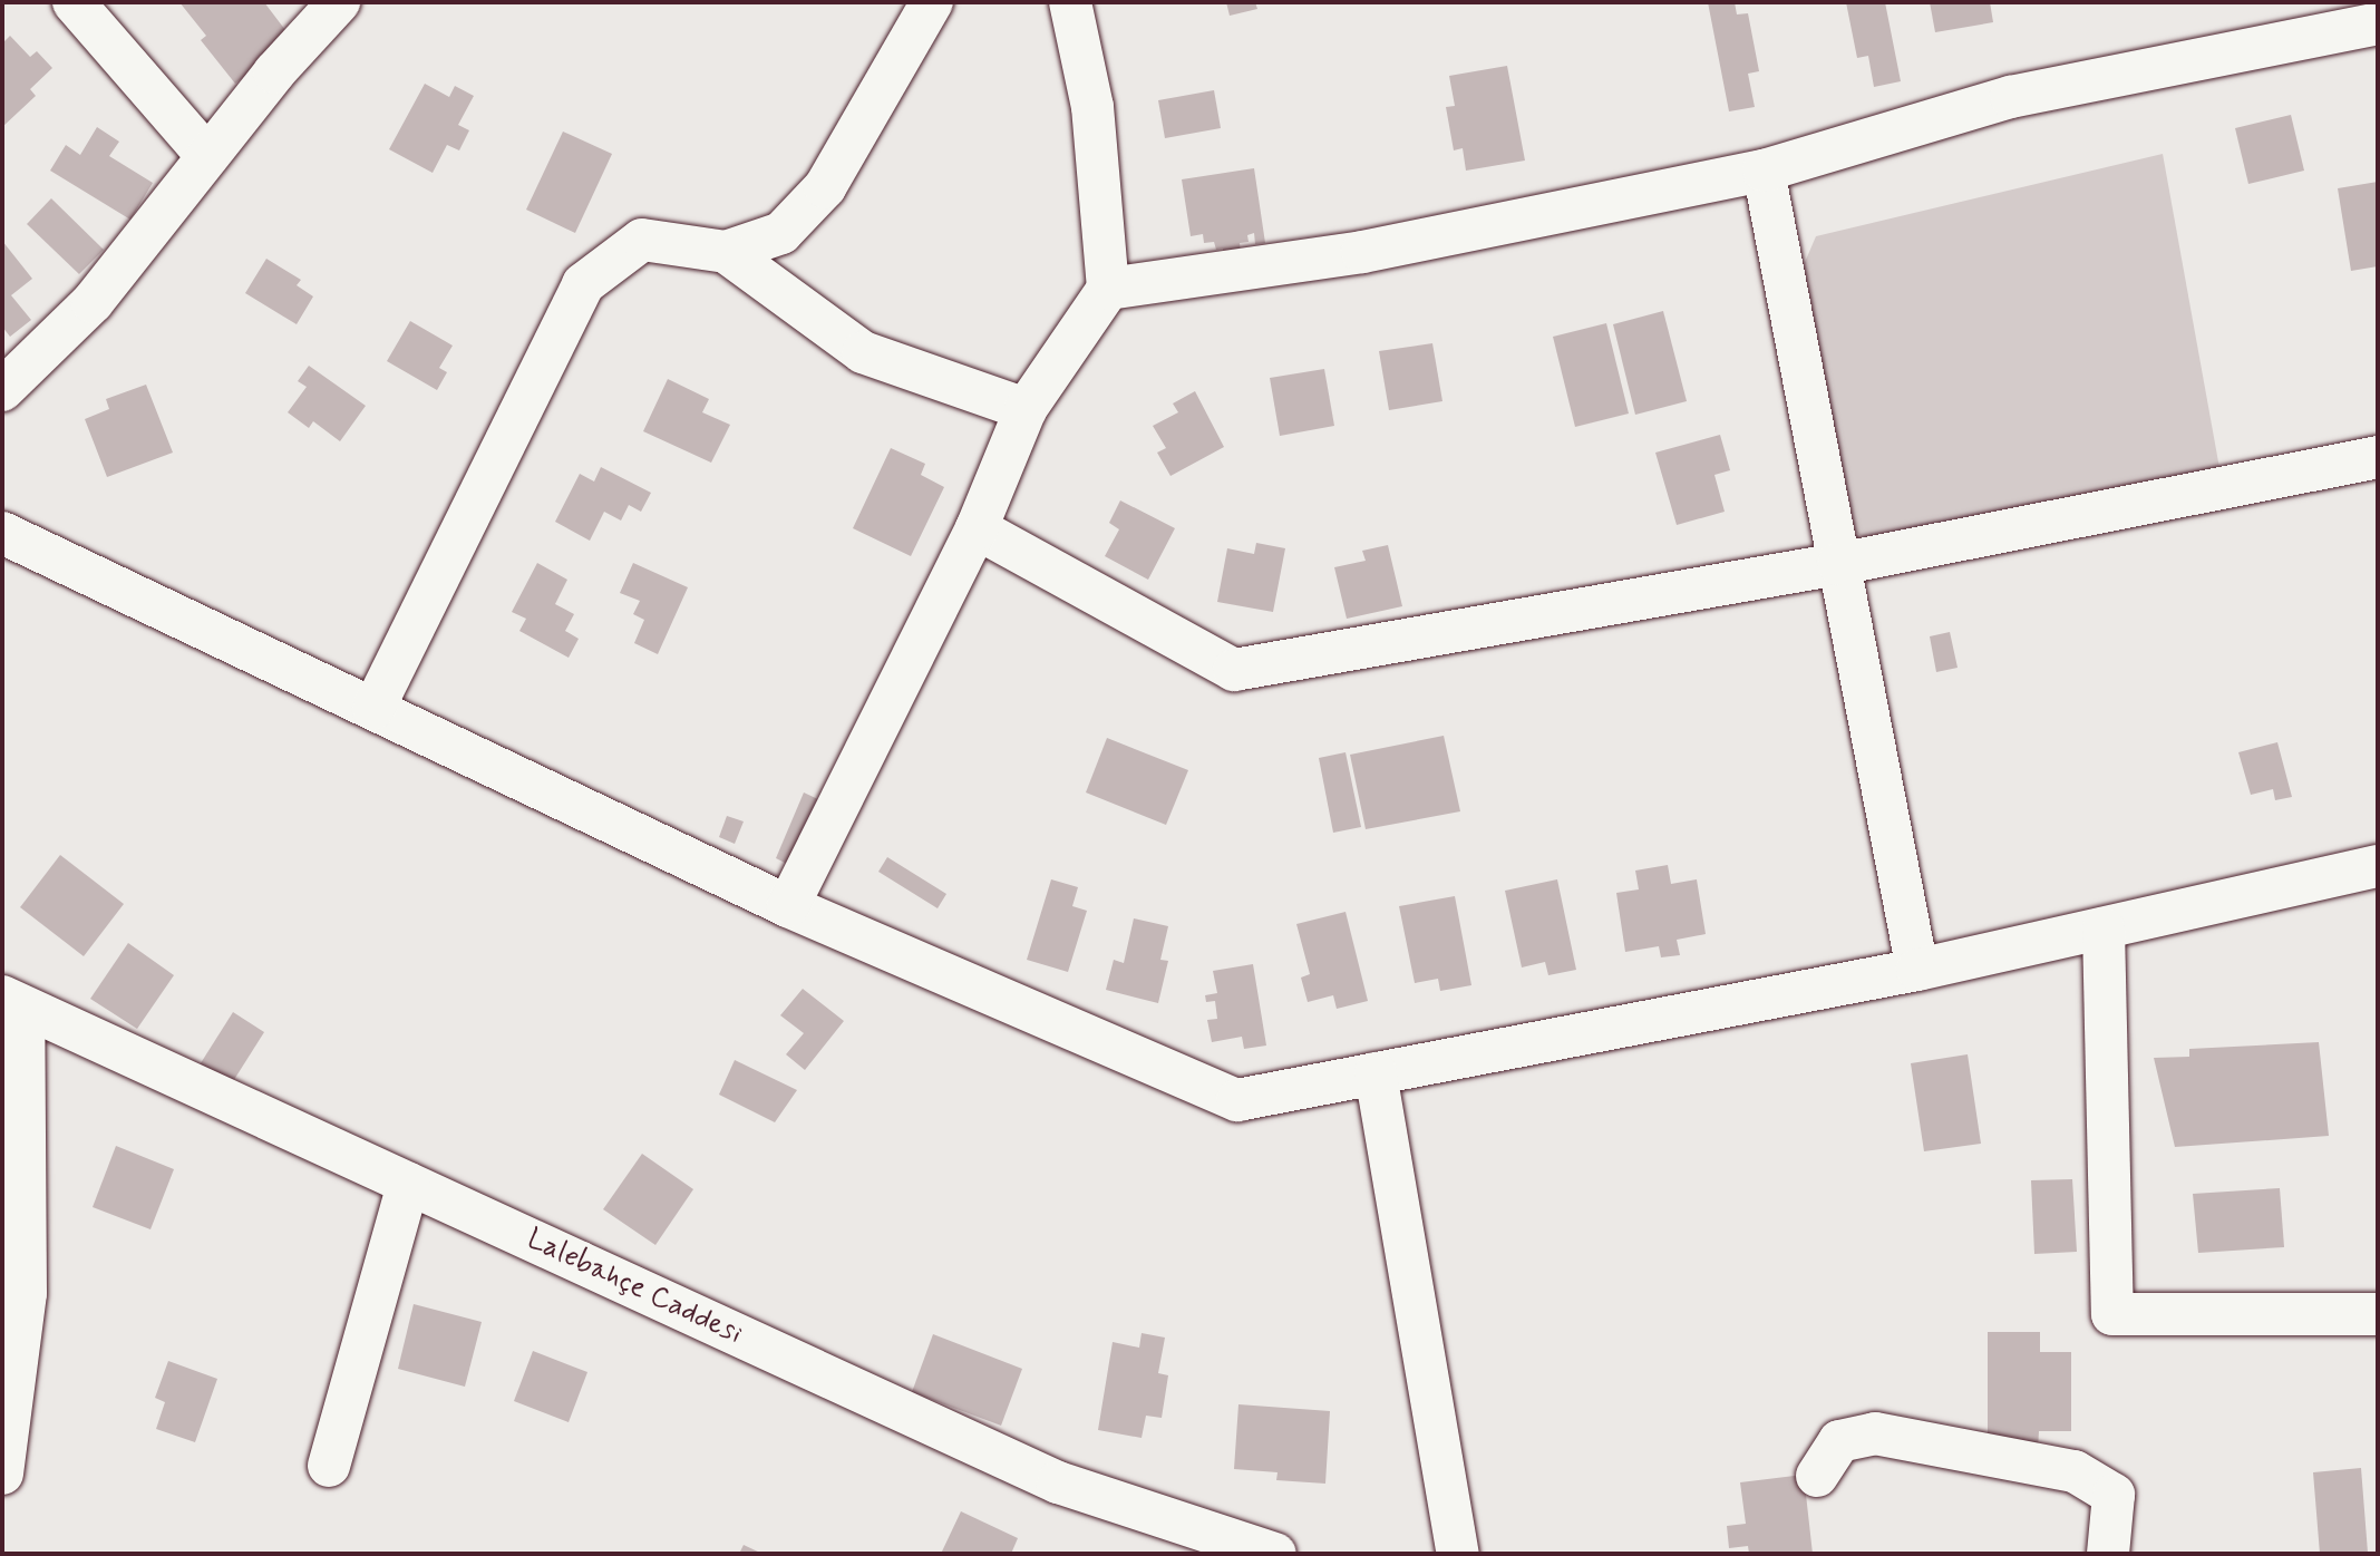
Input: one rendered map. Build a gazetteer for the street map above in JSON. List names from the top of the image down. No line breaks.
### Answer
{"streets":{"street":["Lalebahçe Caddesi"]}}
